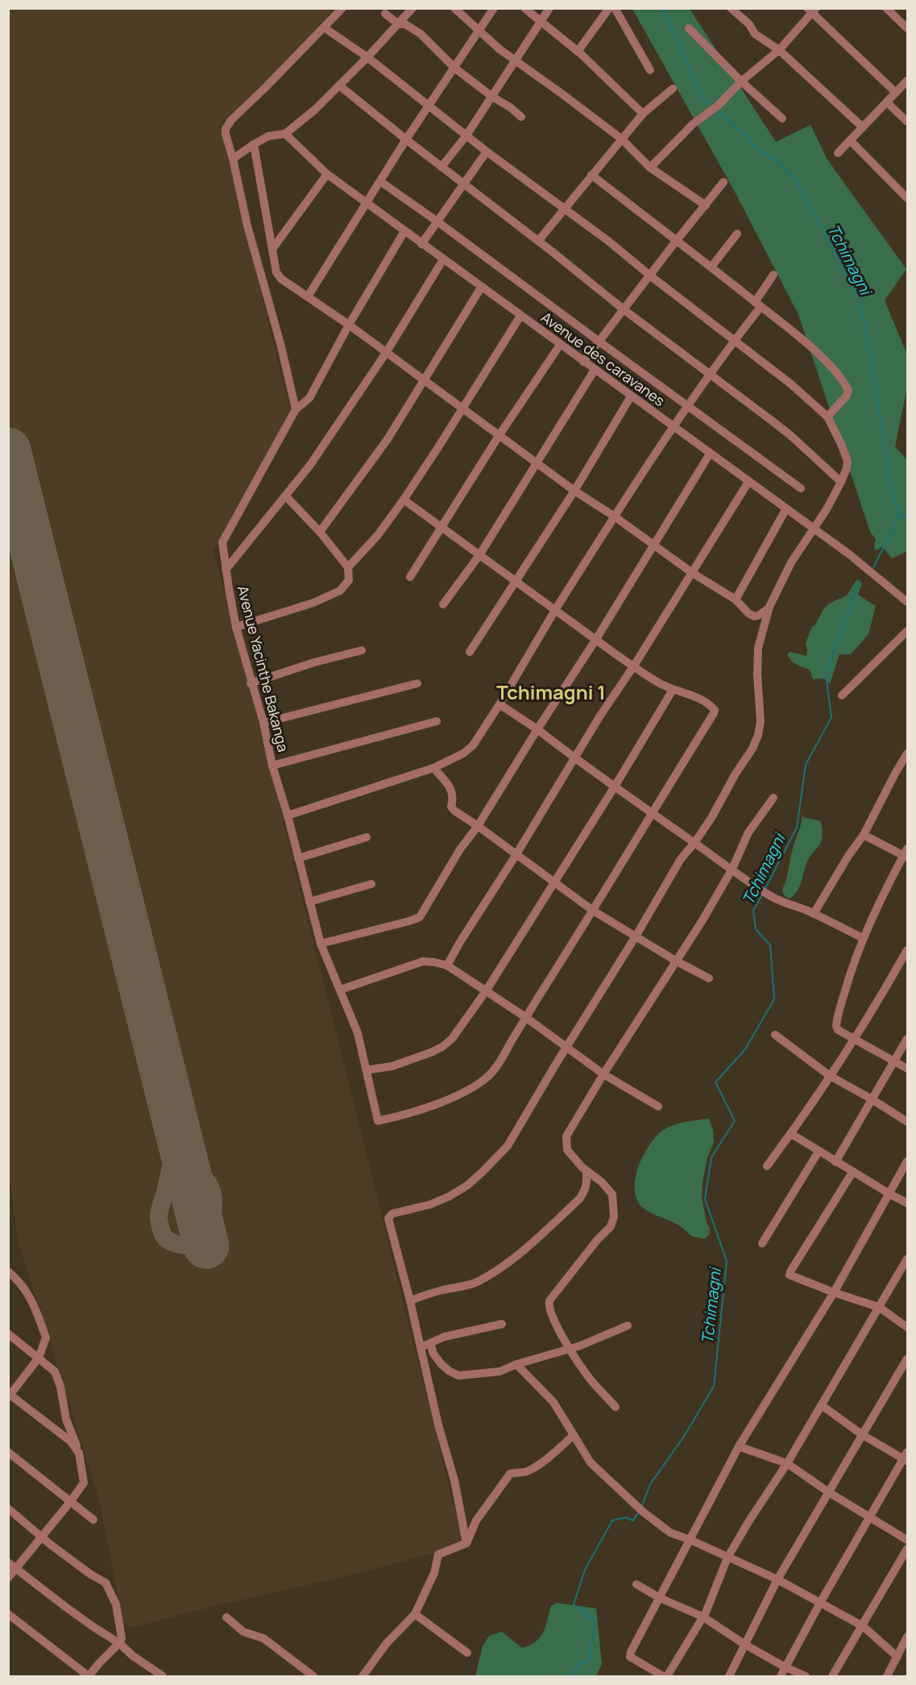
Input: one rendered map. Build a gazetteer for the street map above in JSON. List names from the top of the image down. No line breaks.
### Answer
{"streets":{"street":["Avenue des caravanes","Avenue Yacinthe Bakanga"]},"districts":["Tchimagni 1"],"water":["Tchimagni"]}
